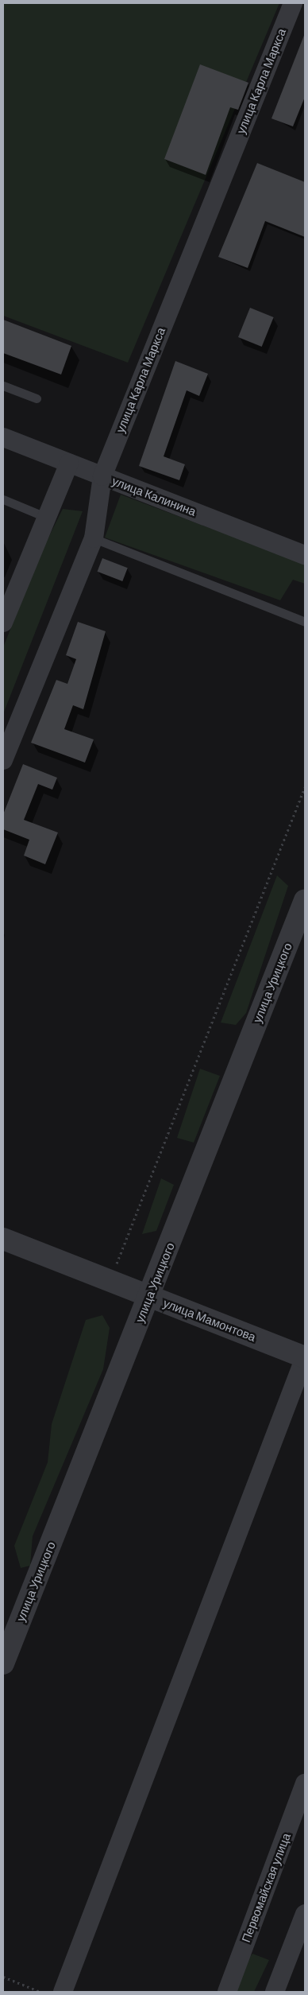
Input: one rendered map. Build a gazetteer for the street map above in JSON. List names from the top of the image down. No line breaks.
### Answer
{"streets":{"street":["улица Карла Маркса","улица Калинина","улица Урицкого","улица Мамонтова","Первомайская улица"]},"crossings":[["улица Карла Маркса","улица Калинина"],["улица Урицкого","улица Мамонтова"]]}
